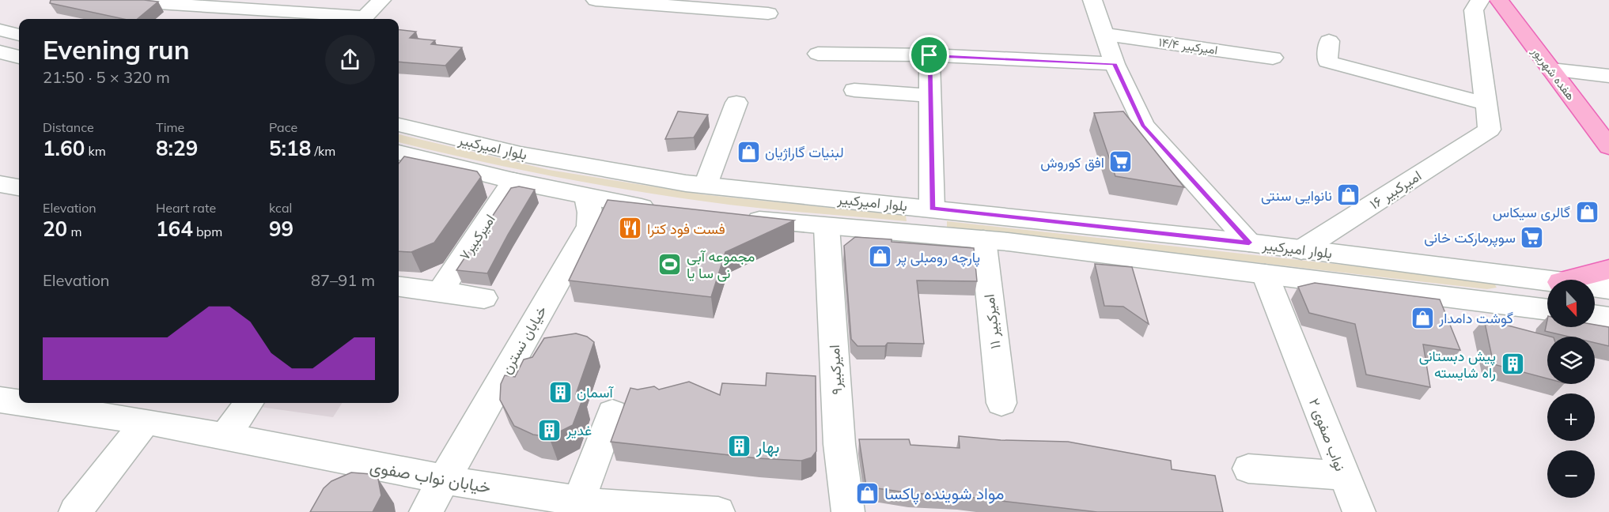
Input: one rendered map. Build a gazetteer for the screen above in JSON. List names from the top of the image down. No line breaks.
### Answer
{"streets":{"main road":["هفده شهریور"],"street":["امیرکبیر ۱۴/۴","بلوار امیرکبیر","امیرکبیر ۱۶","امیرکبیر۷","امیرکبیر ۱۱","خیابان نسترن","امیرکبیر۹","نواب صفوی ۲","خیابان نواب صفوی"]},"crossings":[["بلوار امیرکبیر","امیرکبیر ۱۶"],["بلوار امیرکبیر","امیرکبیر۷"],["بلوار امیرکبیر","امیرکبیر ۱۱"],["بلوار امیرکبیر","خیابان نسترن"],["بلوار امیرکبیر","امیرکبیر۹"],["بلوار امیرکبیر","نواب صفوی ۲"],["خیابان نسترن","خیابان نواب صفوی"]],"places":{"shop":["لبنیات گاراژیان","نانوایی سنتی","گالری سیکاس","پارچه رومبلی پر","گوشت دامدار","مواد شوینده پاکسا"],"supermarket":["افق کوروش","سوپرمارکت خانی"],"restaurant":["فست فود کترا"],"sports":["مجموعه آبی نی سا یا"],"building":["پیش دبستانی راه شایسته","آسمان","غدیر","بهار"]},"north":"bottom","page":{"heading":["Evening run","21:50 · 5 × 320 m"],"stats":[["Distance","1.60 km"],["Time","8:29"],["Pace","5:18 /km"],["Elevation","20 m"],["Heart rate","164 bpm"],["kcal","99"]],"chart":["Elevation","87–91 m"],"map_buttons":["+","−"]}}
